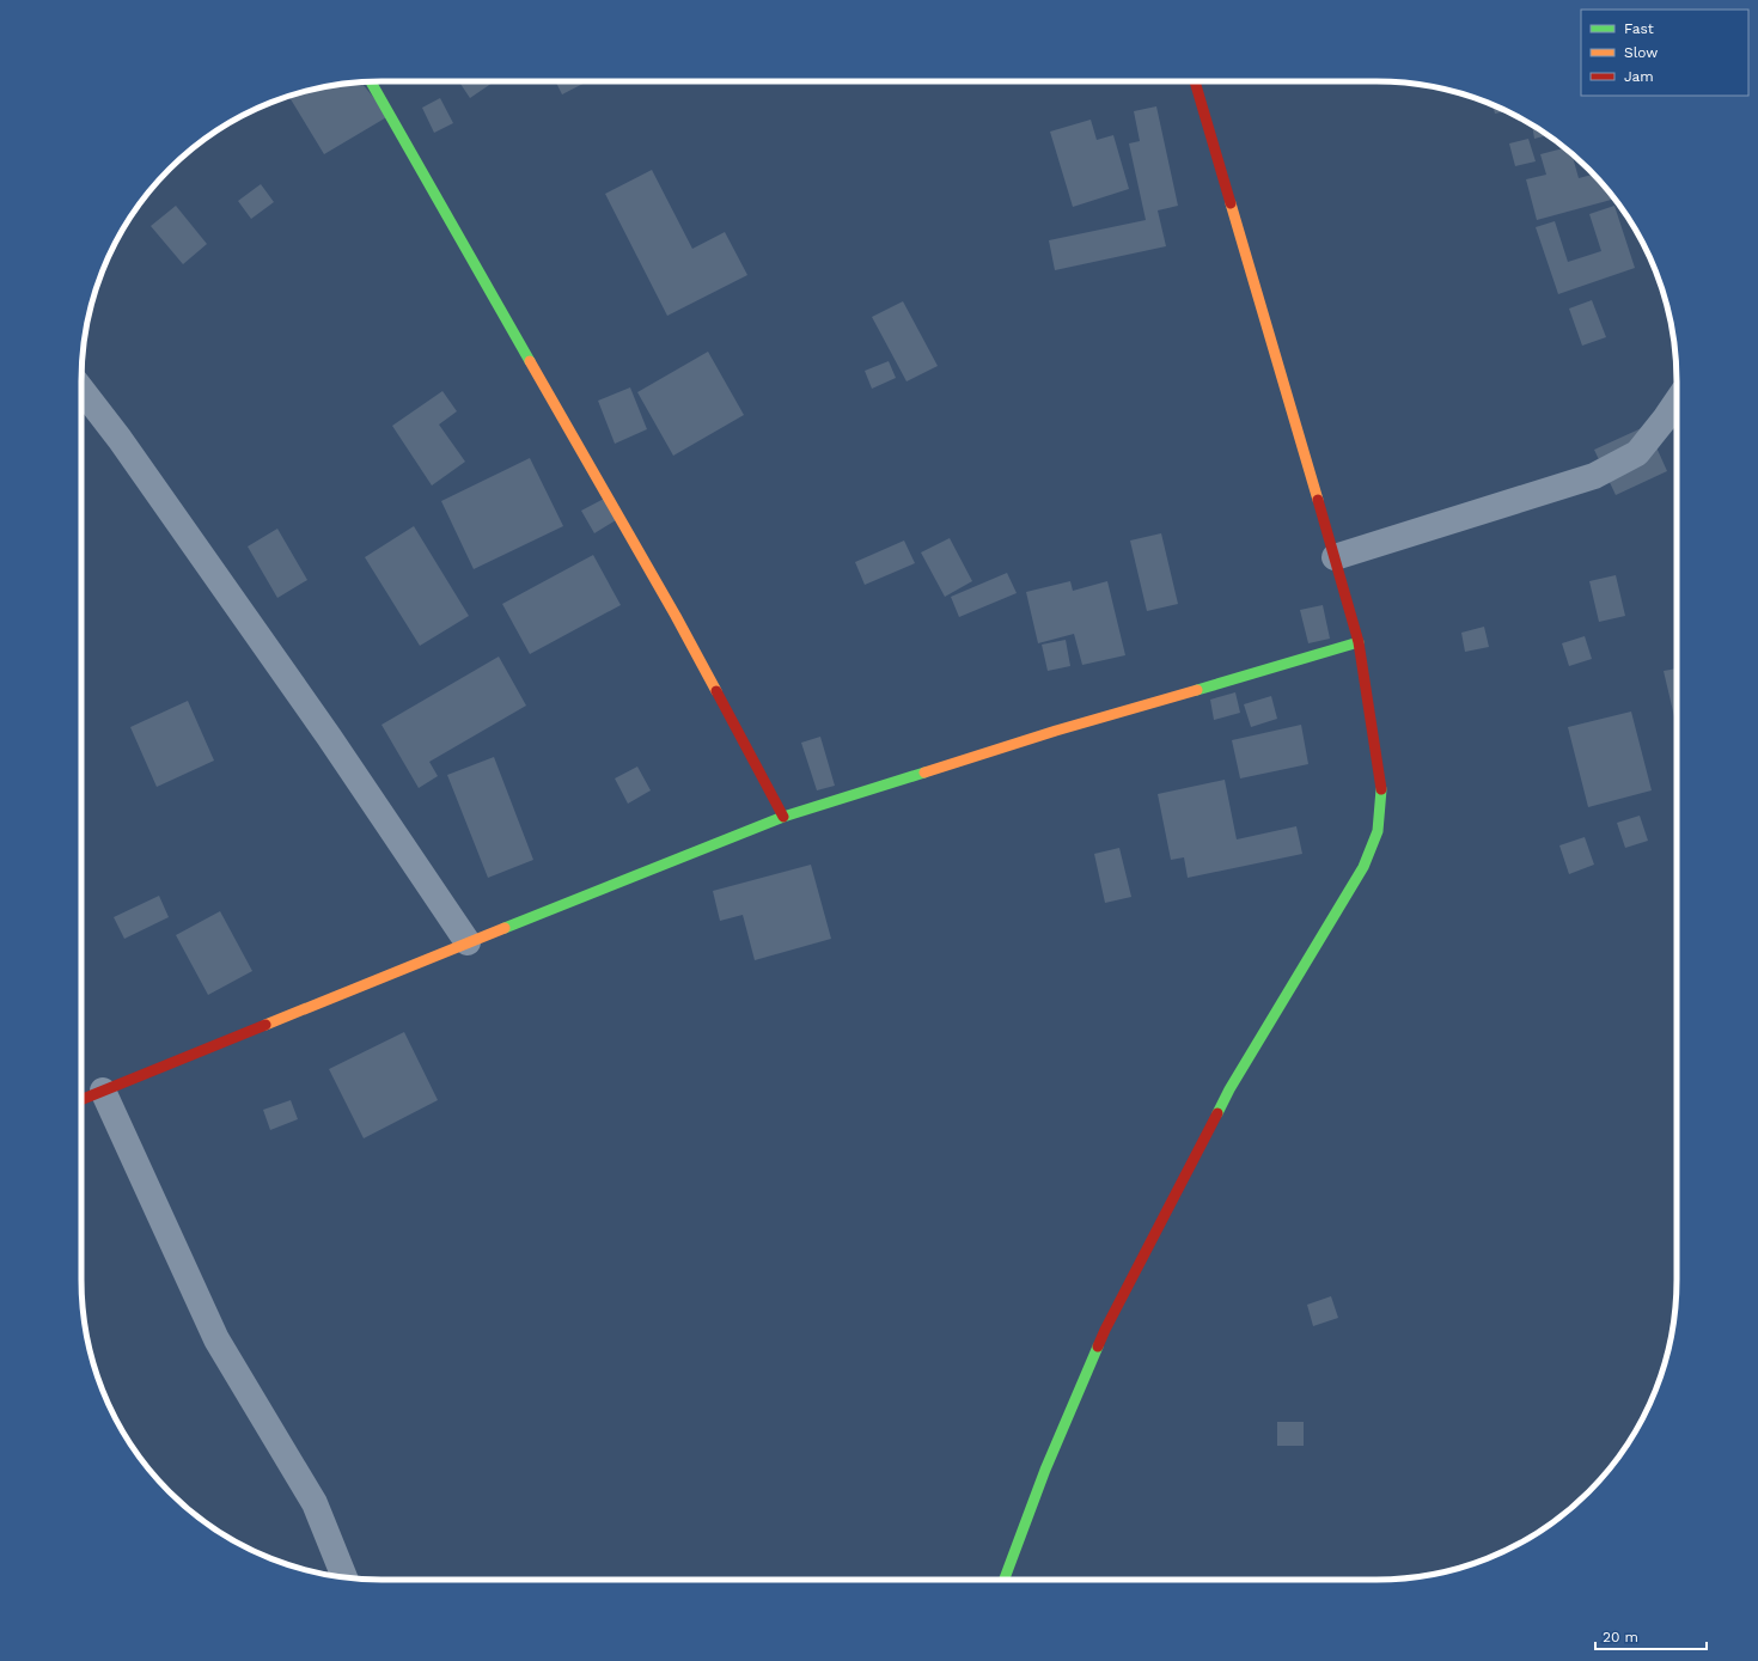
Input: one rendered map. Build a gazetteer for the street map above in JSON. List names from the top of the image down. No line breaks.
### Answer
{"legend":["Fast","Slow","Jam"],"scale_bar":"20 m"}
